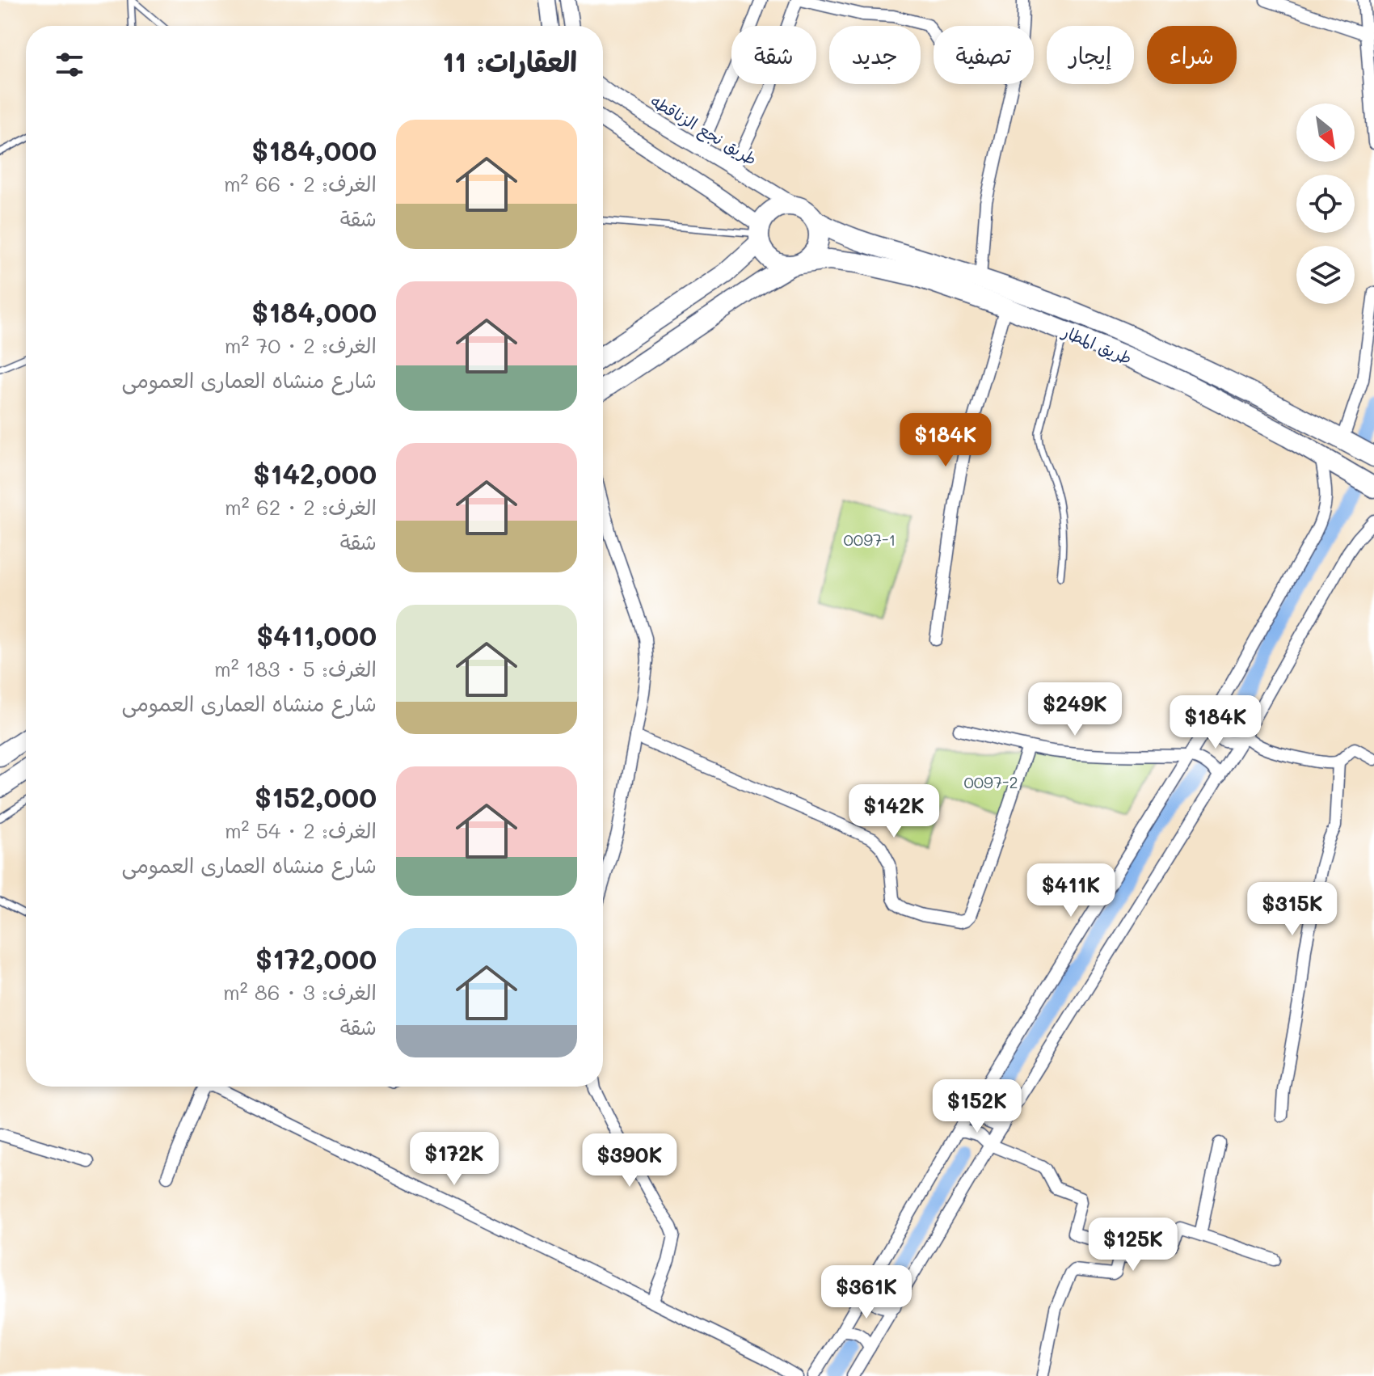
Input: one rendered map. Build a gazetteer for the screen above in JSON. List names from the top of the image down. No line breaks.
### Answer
{"streets":{"main road":["طريق المطار"],"street":["طريق نجع الزناقطه"]},"crossings":[["طريق نجع الزناقطه","طريق المطار"]],"parks":["0097-1","0097-2"],"north":"bottom right","page":{"chip":["شراء","إيجار","تصفية","جديد","شقة"],"heading":"العقارات: 11","list":[{"name":"$184,000","note":"الغرف: 2 · 66 m² · شقة"},{"name":"$184,000","note":"الغرف: 2 · 70 m² · شارع منشاه العمارى العمومى"},{"name":"$142,000","note":"الغرف: 2 · 62 m² · شقة"},{"name":"$411,000","note":"الغرف: 5 · 183 m² · شارع منشاه العمارى العمومى"},{"name":"$152,000","note":"الغرف: 2 · 54 m² · شارع منشاه العمارى العمومى"},{"name":"$172,000","note":"الغرف: 3 · 86 m² · شقة"}],"price":["$184K","$249K","$184K","$142K","$411K","$315K","$152K","$172K","$390K","$125K","$361K"]}}
